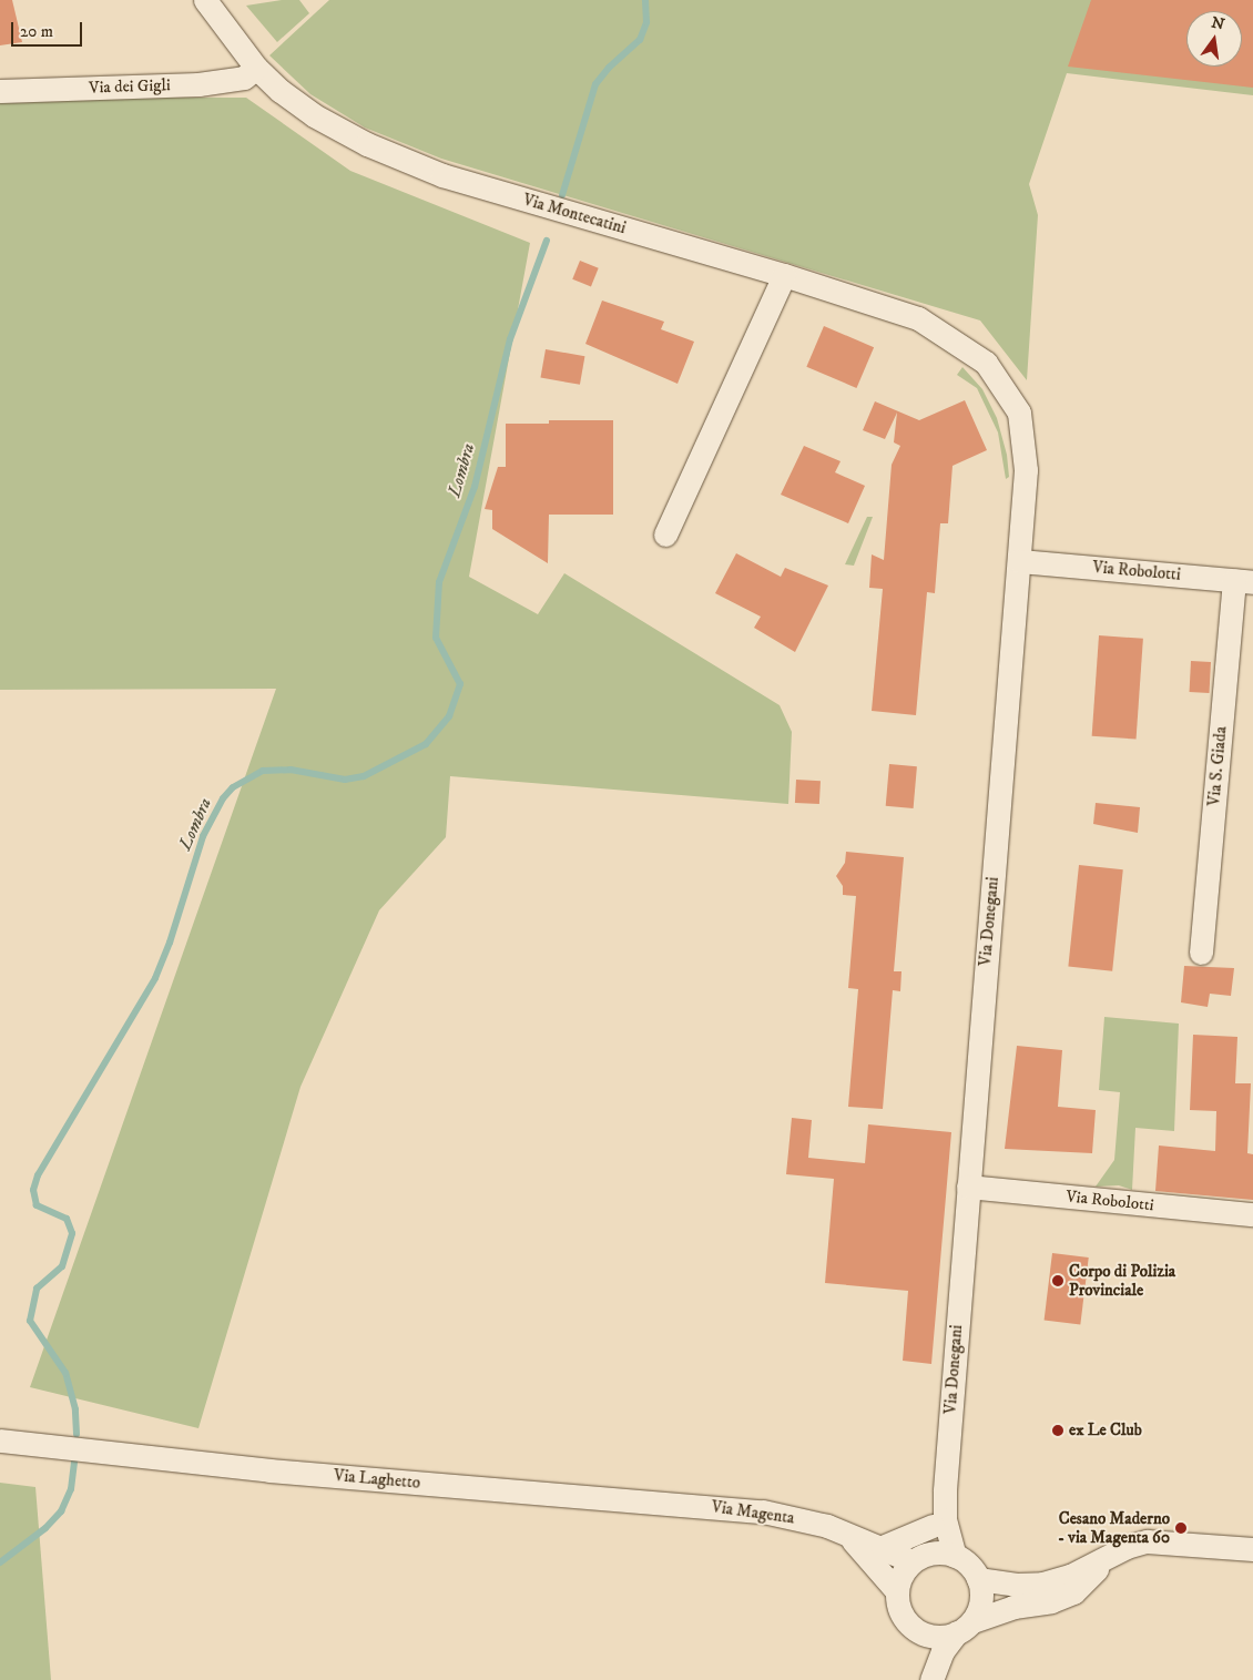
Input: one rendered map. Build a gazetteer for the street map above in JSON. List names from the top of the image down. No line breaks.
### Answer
{"streets":{"street":["Via dei Gigli","Via Montecatini","Via Robolotti","Via S. Giada","Via Donegani","Via Laghetto","Via Magenta"]},"crossings":[["Via dei Gigli","Via Montecatini"],["Via Montecatini","Via Donegani"],["Via Robolotti","Via S. Giada"],["Via Robolotti","Via Donegani"],["Via Donegani","Via Magenta"],["Via Laghetto","Via Magenta"]],"water":["Lombra"],"places":["Corpo di Polizia Provinciale","ex Le Club","Cesano Maderno - via Magenta 60"],"scale_bar":"20 m","north":"top"}
